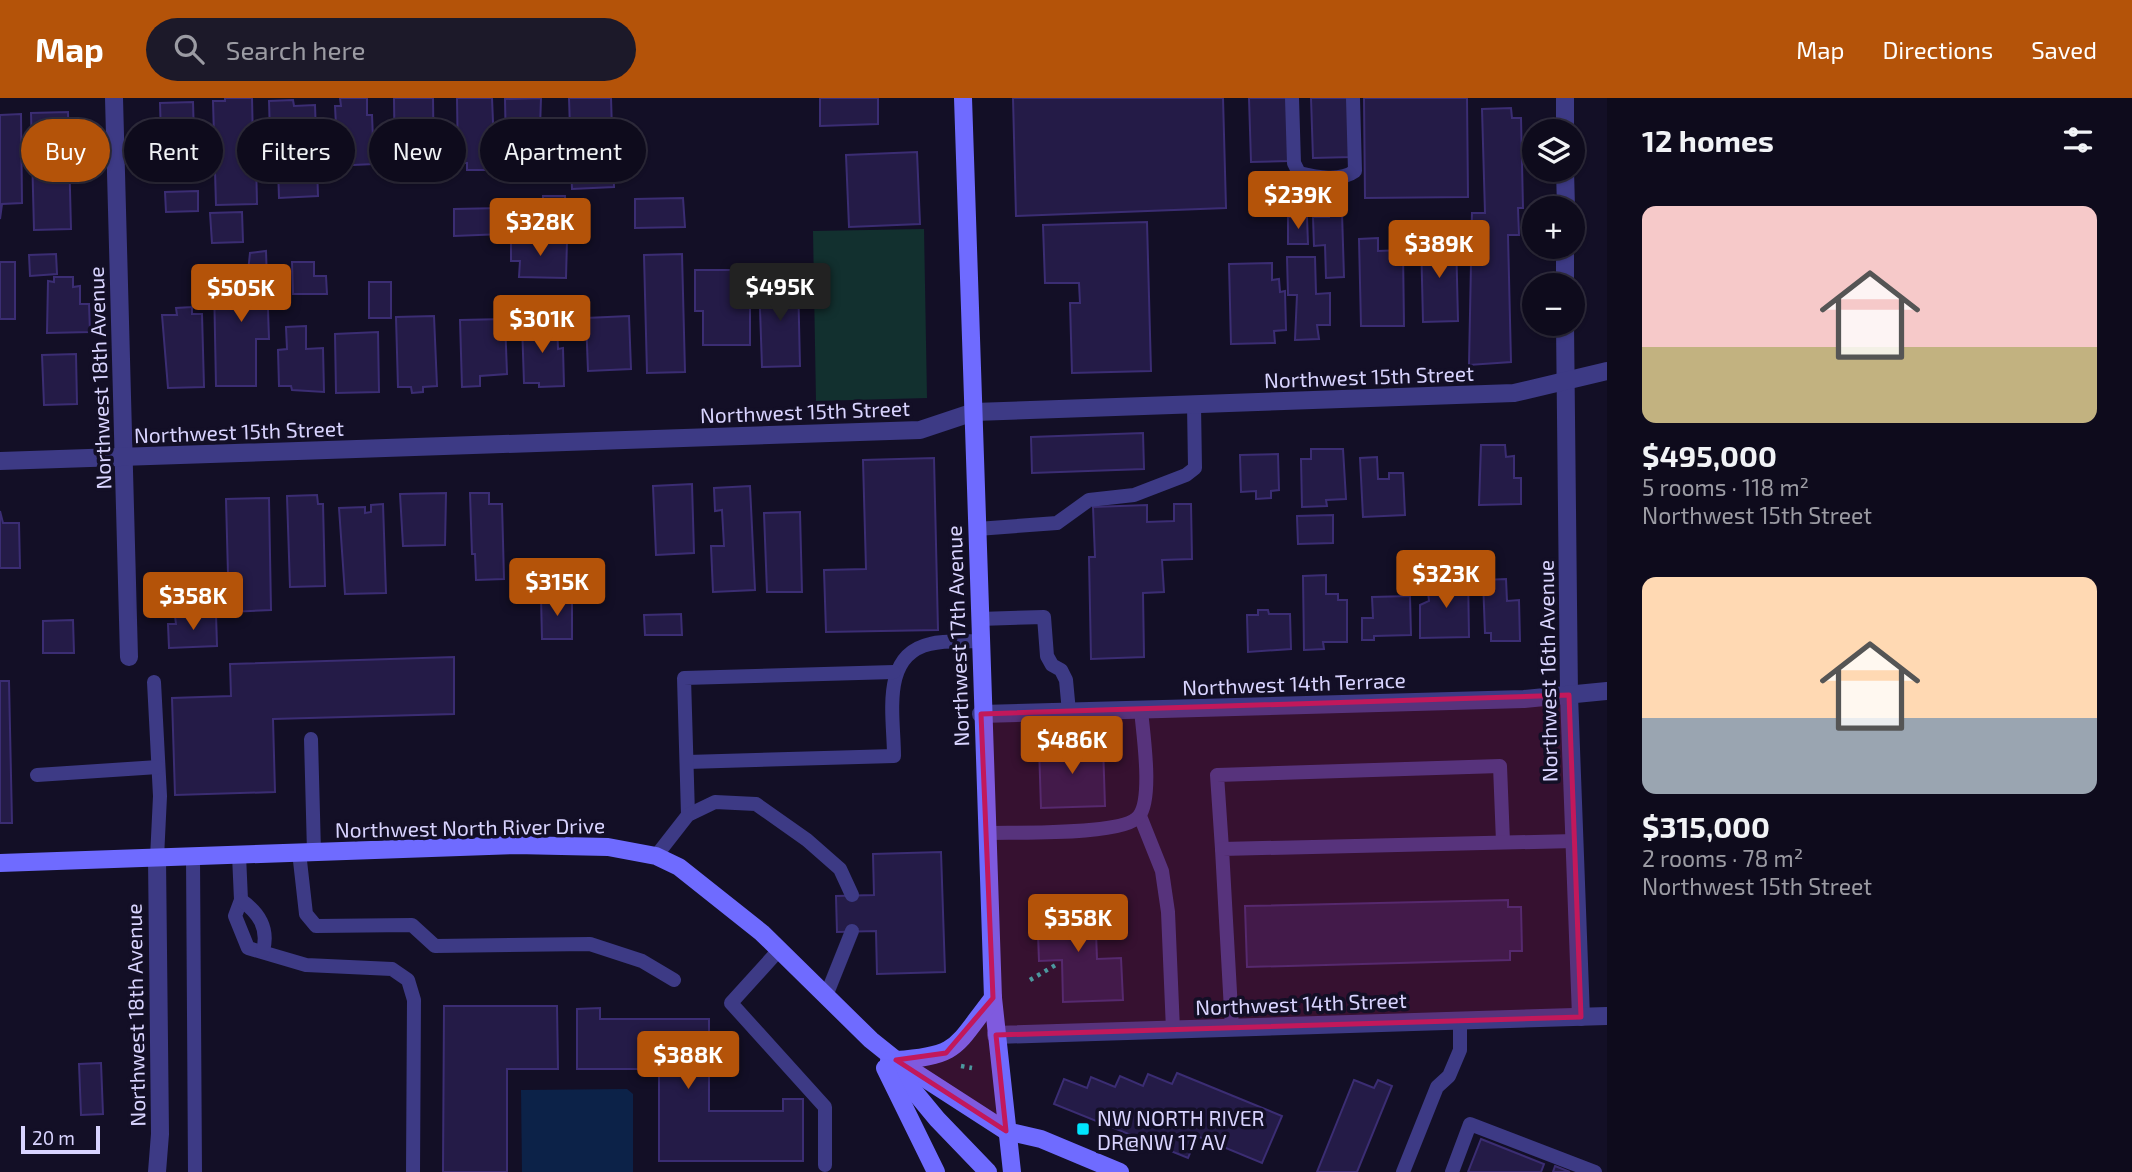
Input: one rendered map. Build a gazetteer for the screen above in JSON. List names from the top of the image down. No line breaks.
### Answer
{"streets":{"main road":["Northwest 17th Avenue","Northwest North River Drive"],"street":["Northwest 15th Street","Northwest 18th Avenue","Northwest 16th Avenue","Northwest 14th Terrace","Northwest 14th Street"]},"crossings":[["Northwest 15th Street","Northwest 18th Avenue"],["Northwest 15th Street","Northwest 17th Avenue"],["Northwest 15th Street","Northwest 16th Avenue"],["Northwest 18th Avenue","Northwest North River Drive"],["Northwest 17th Avenue","Northwest 14th Terrace"],["Northwest 17th Avenue","Northwest North River Drive"],["Northwest 17th Avenue","Northwest 14th Street"],["Northwest 16th Avenue","Northwest 14th Terrace"],["Northwest 16th Avenue","Northwest 14th Street"]],"places":{"transit":["NW NORTH RIVER DR@NW 17 AV"]},"scale_bar":"20 m","page":{"header":"Map","search":"Search here","nav":["Map","Directions","Saved"],"heading":"12 homes","map_buttons":["+","−"],"chip":["Buy","Rent","Filters","New","Apartment"],"price":["$239K","$328K","$389K","$495K","$505K","$301K","$323K","$315K","$358K","$486K","$358K","$388K"],"list":[{"name":"$495,000","note":"5 rooms · 118 m² · Northwest 15th Street"},{"name":"$315,000","note":"2 rooms · 78 m² · Northwest 15th Street"}],"scale":"20 m"}}
